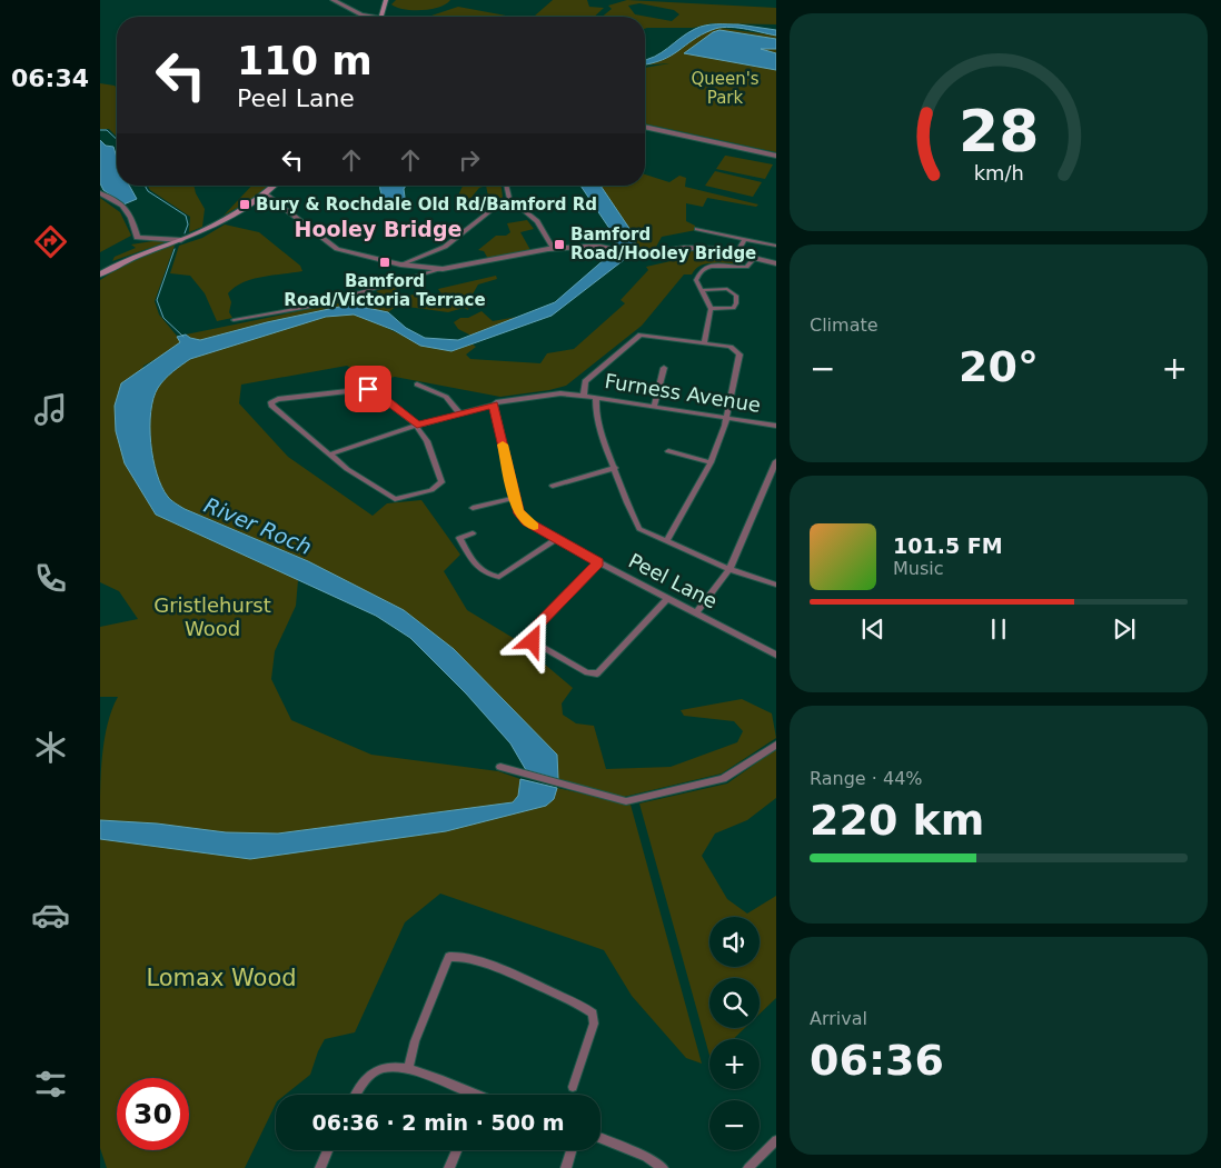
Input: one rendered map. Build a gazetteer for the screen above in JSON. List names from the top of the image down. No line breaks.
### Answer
{"streets":{"street":["Furness Avenue","Peel Lane"]},"districts":["Hooley Bridge"],"water":["River Roch"],"parks":["Queen's Park","Gristlehurst Wood","Lomax Wood"],"places":{"transit":["Bury & Rochdale Old Rd/Bamford Rd","Bamford Road/Hooley Bridge","Bamford Road/Victoria Terrace"]},"page":{"tabs":"06:34","turn":["110 m","Peel Lane"],"tile":["Climate",["Range · 44%","220 km"],["Arrival","06:36"]],"heat":["−","20°","+"],"song":["101.5 FM","Music"],"map_buttons":["+","−"],"limit":"30","trip":"06:36 · 2 min · 500 m","gauge":["28","km/h"]}}
